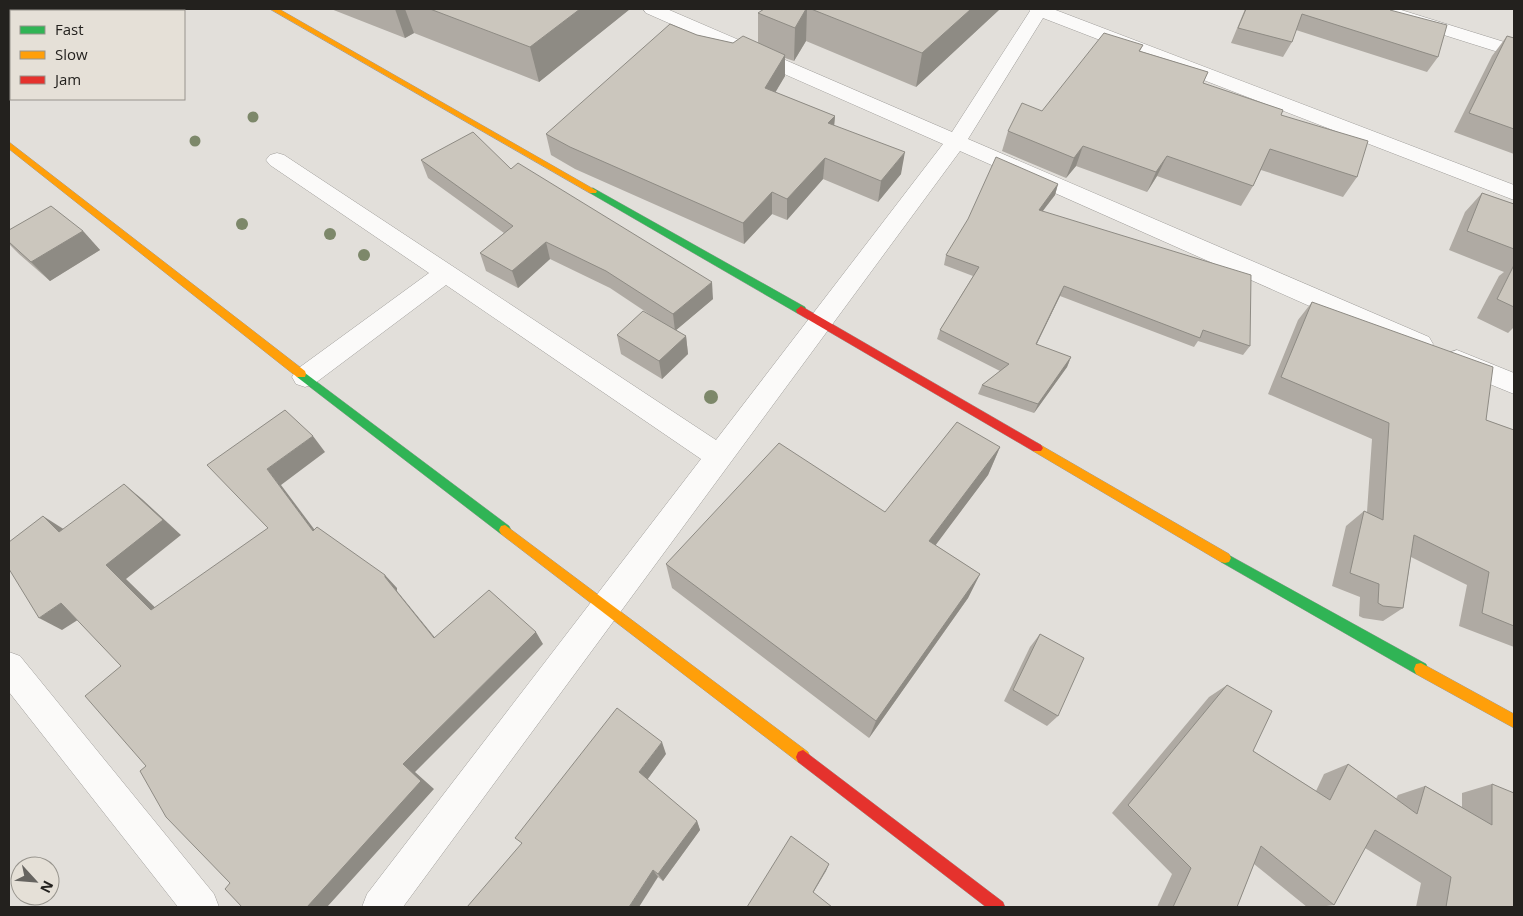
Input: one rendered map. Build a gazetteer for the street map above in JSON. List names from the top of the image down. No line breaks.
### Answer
{"legend":["Fast","Slow","Jam"],"north":"bottom right"}
